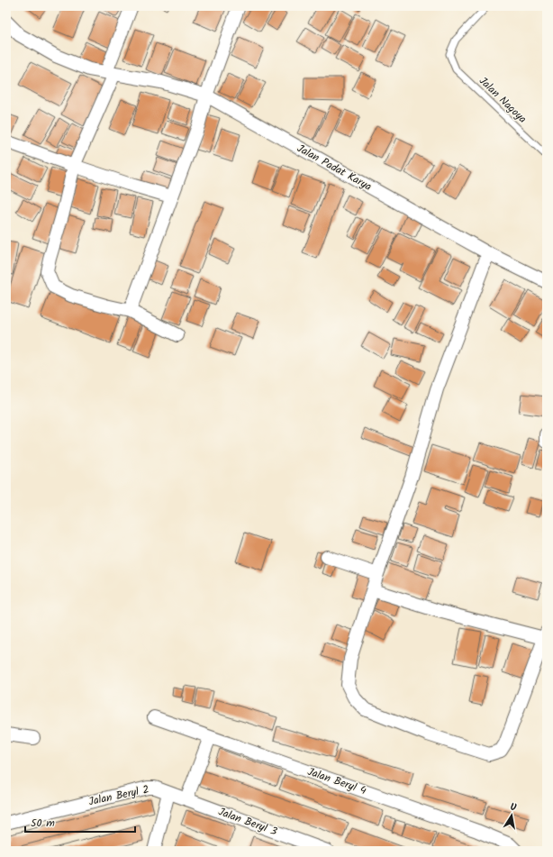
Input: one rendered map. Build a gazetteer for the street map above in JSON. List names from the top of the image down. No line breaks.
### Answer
{"streets":{"street":["Jalan Padat Karya","Jalan Beryl 4","Jalan Beryl 2","Jalan Beryl 3"],"lane":["Jalan Nagoya"]},"crossings":[["Jalan Beryl 2","Jalan Beryl 3"]],"scale_bar":"50 m","north":"top"}
